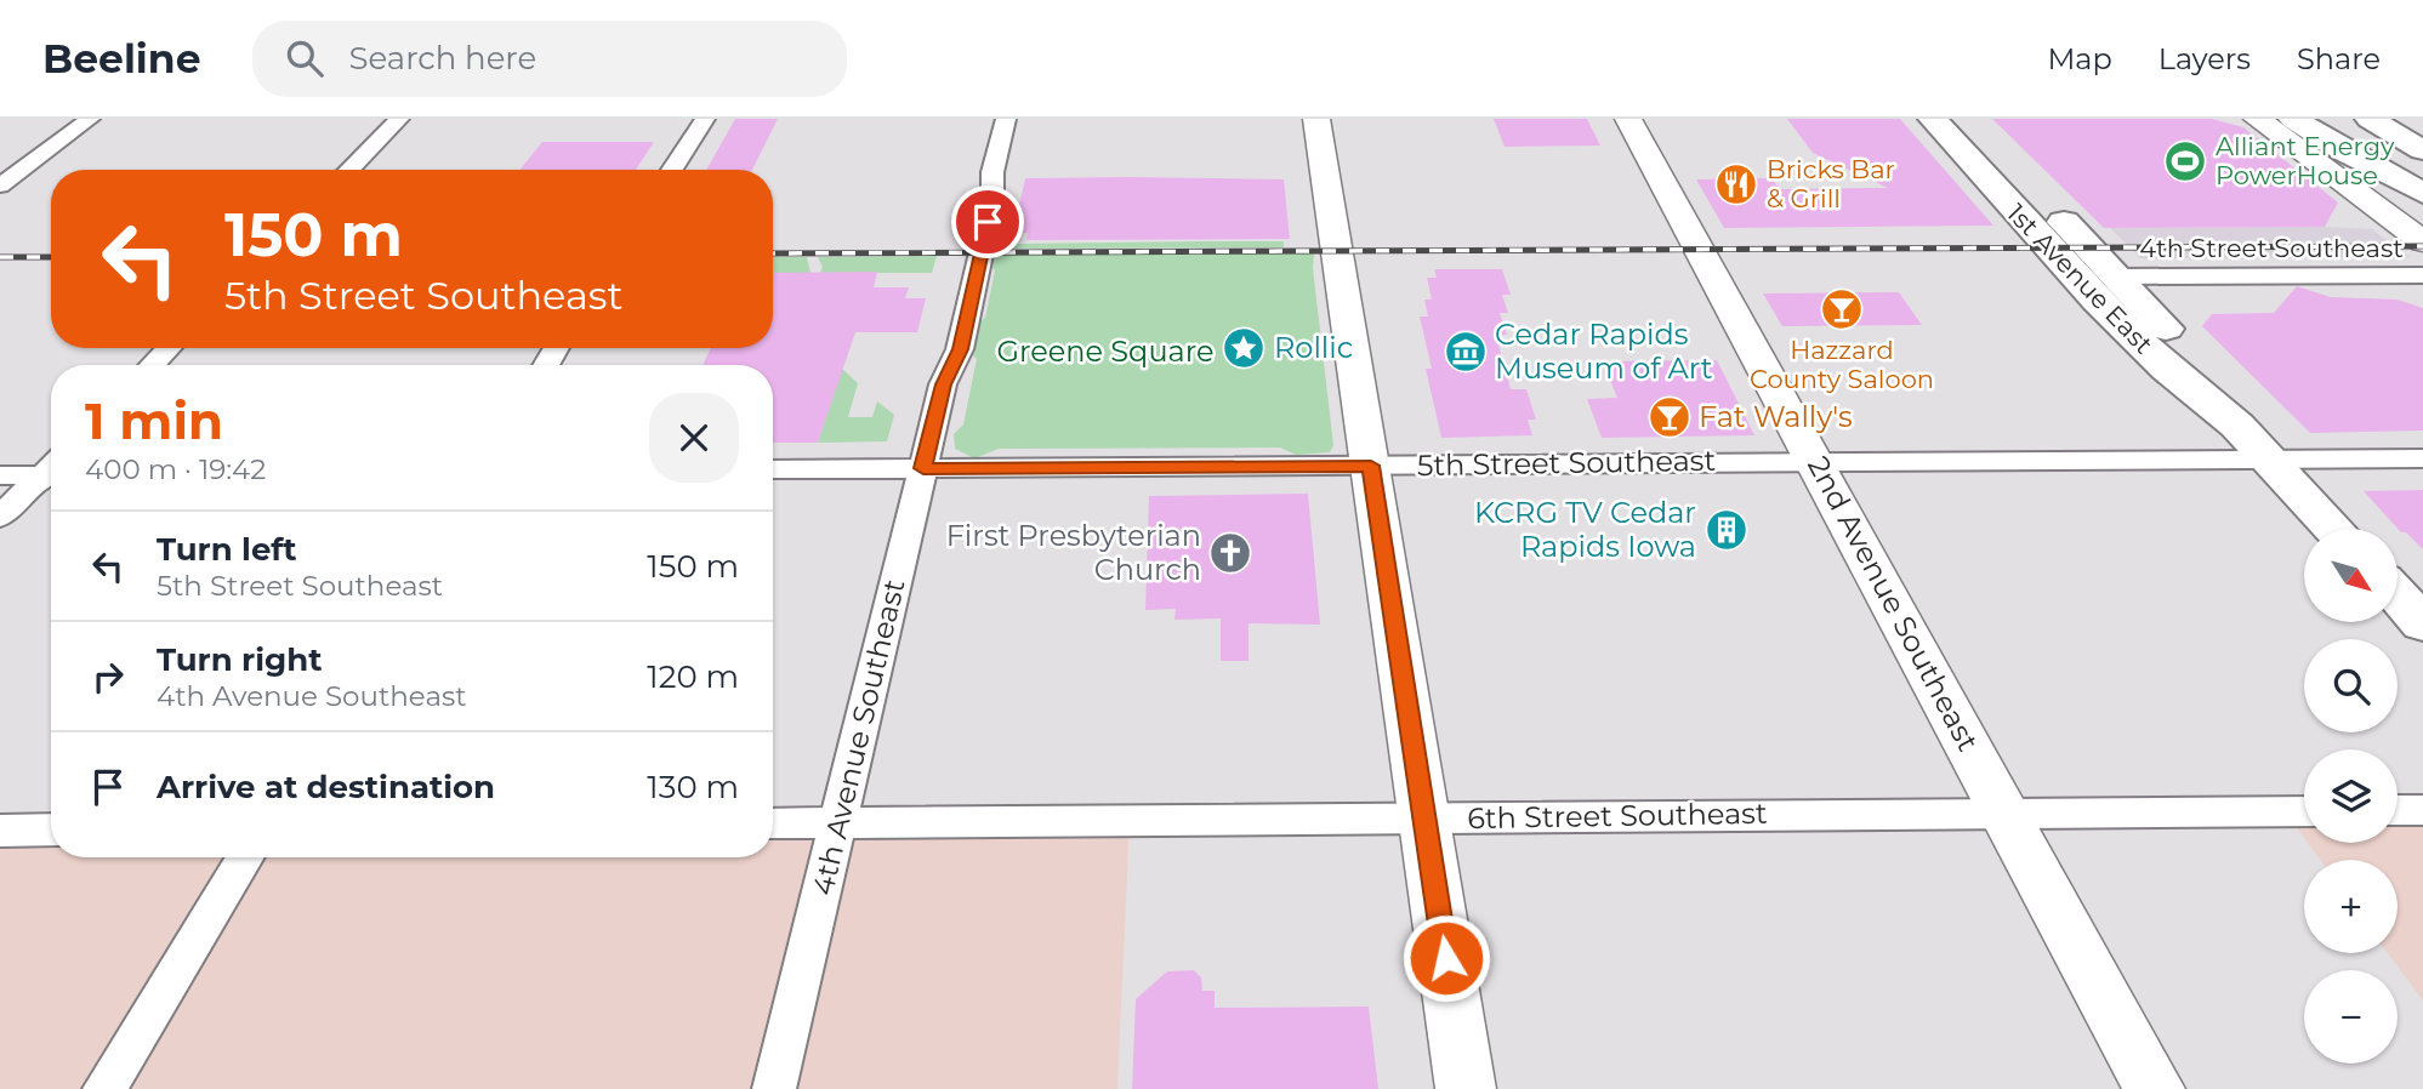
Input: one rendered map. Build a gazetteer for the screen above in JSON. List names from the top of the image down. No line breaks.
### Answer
{"streets":{"main road":["1st Avenue East","2nd Avenue Southeast"],"street":["4th Street Southeast","5th Street Southeast","4th Avenue Southeast","6th Street Southeast"]},"crossings":[["4th Street Southeast","1st Avenue East"],["1st Avenue East","5th Street Southeast"],["5th Street Southeast","2nd Avenue Southeast"],["5th Street Southeast","4th Avenue Southeast"],["2nd Avenue Southeast","6th Street Southeast"],["4th Avenue Southeast","6th Street Southeast"]],"parks":["Greene Square"],"places":{"sports":["Alliant Energy PowerHouse"],"restaurant":["Bricks Bar & Grill"],"bar":["Hazzard County Saloon","Fat Wally's"],"place":["Rollic"],"museum":["Cedar Rapids Museum of Art"],"building":["KCRG TV Cedar Rapids Iowa"],"church":["First Presbyterian Church"]},"north":"bottom right","page":{"header":"Beeline","search":"Search here","nav":["Map","Layers","Share"],"turn":["150 m","5th Street Southeast"],"heading":["1 min","400 m · 19:42"],"list":[{"name":"Turn left","note":"5th Street Southeast","value":"150 m"},{"name":"Turn right","note":"4th Avenue Southeast","value":"120 m"},{"name":"Arrive at destination","value":"130 m"}],"map_buttons":["+","−"]}}
